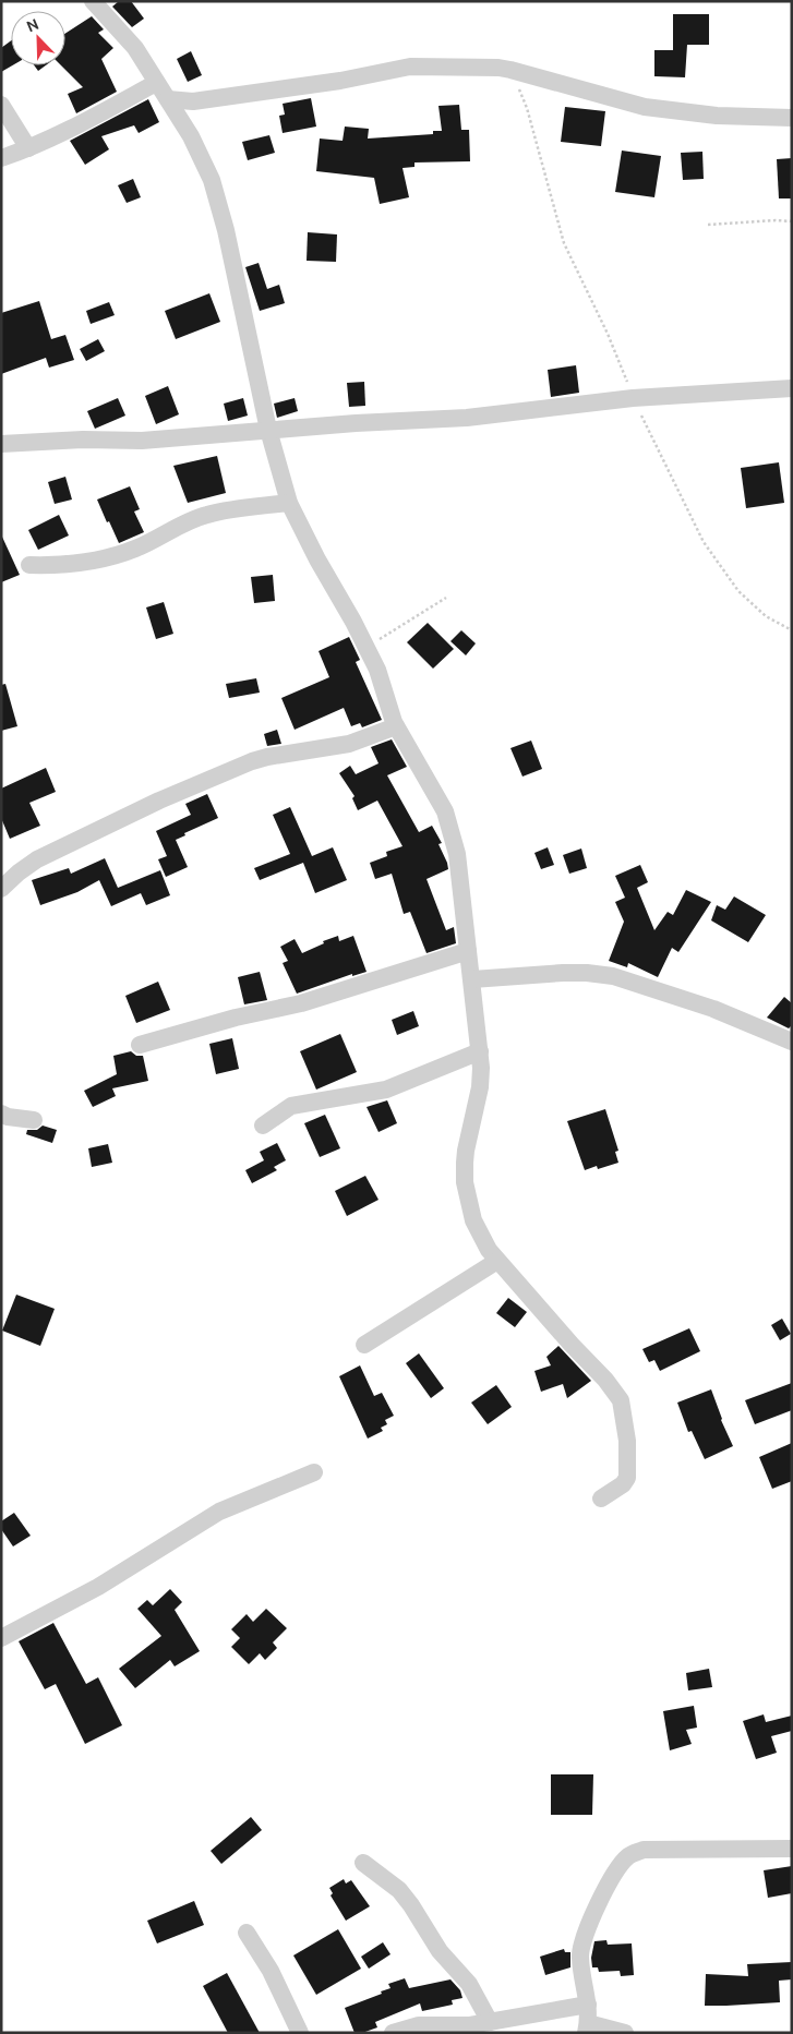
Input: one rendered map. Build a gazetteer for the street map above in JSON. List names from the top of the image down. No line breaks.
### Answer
{"north":"top left"}
